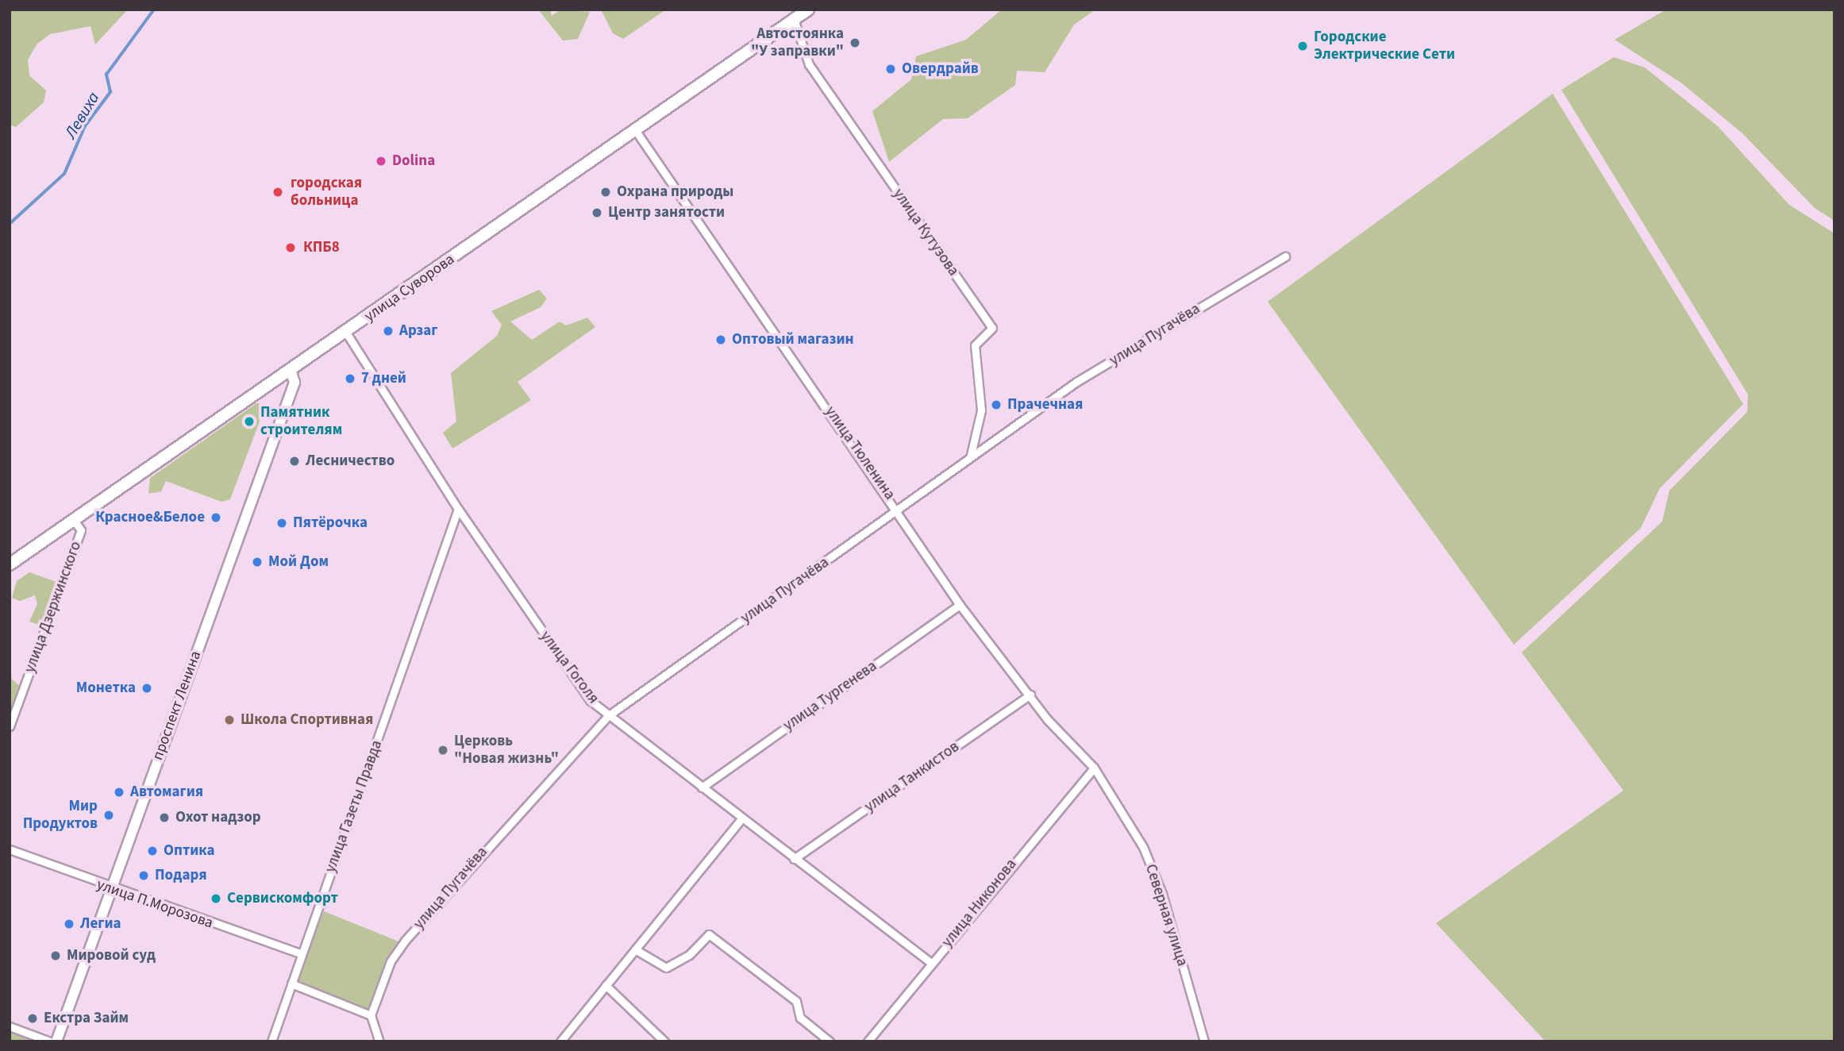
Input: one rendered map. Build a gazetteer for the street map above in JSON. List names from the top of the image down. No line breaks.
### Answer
{"streets":{"main road":["улица Суворова","проспект Ленина"],"street":["улица Кутузова","улица Пугачёва","улица Тюленина","улица Дзержинского","улица Гоголя","улица Тургенева","улица Танкистов","улица Газеты Правда","улица Никонова","улица П.Морозова","Северная улица"]},"crossings":[["улица Кутузова","улица Суворова"],["улица Кутузова","улица Пугачёва"],["улица Суворова","улица Тюленина"],["улица Суворова","улица Дзержинского"],["улица Суворова","улица Гоголя"],["улица Суворова","проспект Ленина"],["улица Пугачёва","улица Тюленина"],["улица Пугачёва","улица Гоголя"],["улица Тюленина","улица Тургенева"],["улица Тюленина","улица Танкистов"],["улица Тюленина","улица Никонова"],["улица Тюленина","Северная улица"],["улица Гоголя","улица Тургенева"],["улица Гоголя","улица Танкистов"],["улица Гоголя","улица Газеты Правда"],["улица Гоголя","улица Никонова"],["проспект Ленина","улица П.Морозова"],["улица Газеты Правда","улица П.Морозова"],["улица Никонова","Северная улица"]],"water":["Левиха"],"places":["Автостоянка \"У заправки\"","Городские Электрические Сети","Овердрайв","Dolina","городская больница","Охрана природы","Центр занятости","КПБ8","Арзаг","Оптовый магазин","7 дней","Прачечная","Памятник строителям","Лесничество","Красное&Белое","Пятёрочка","Мой Дом","Монетка","Школа Спортивная","Церковь \"Новая жизнь\"","Автомагия","Мир Продуктов","Охот надзор","Оптика","Подаря","Сервискомфорт","Легиа","Мировой суд","Екстра Займ"]}
